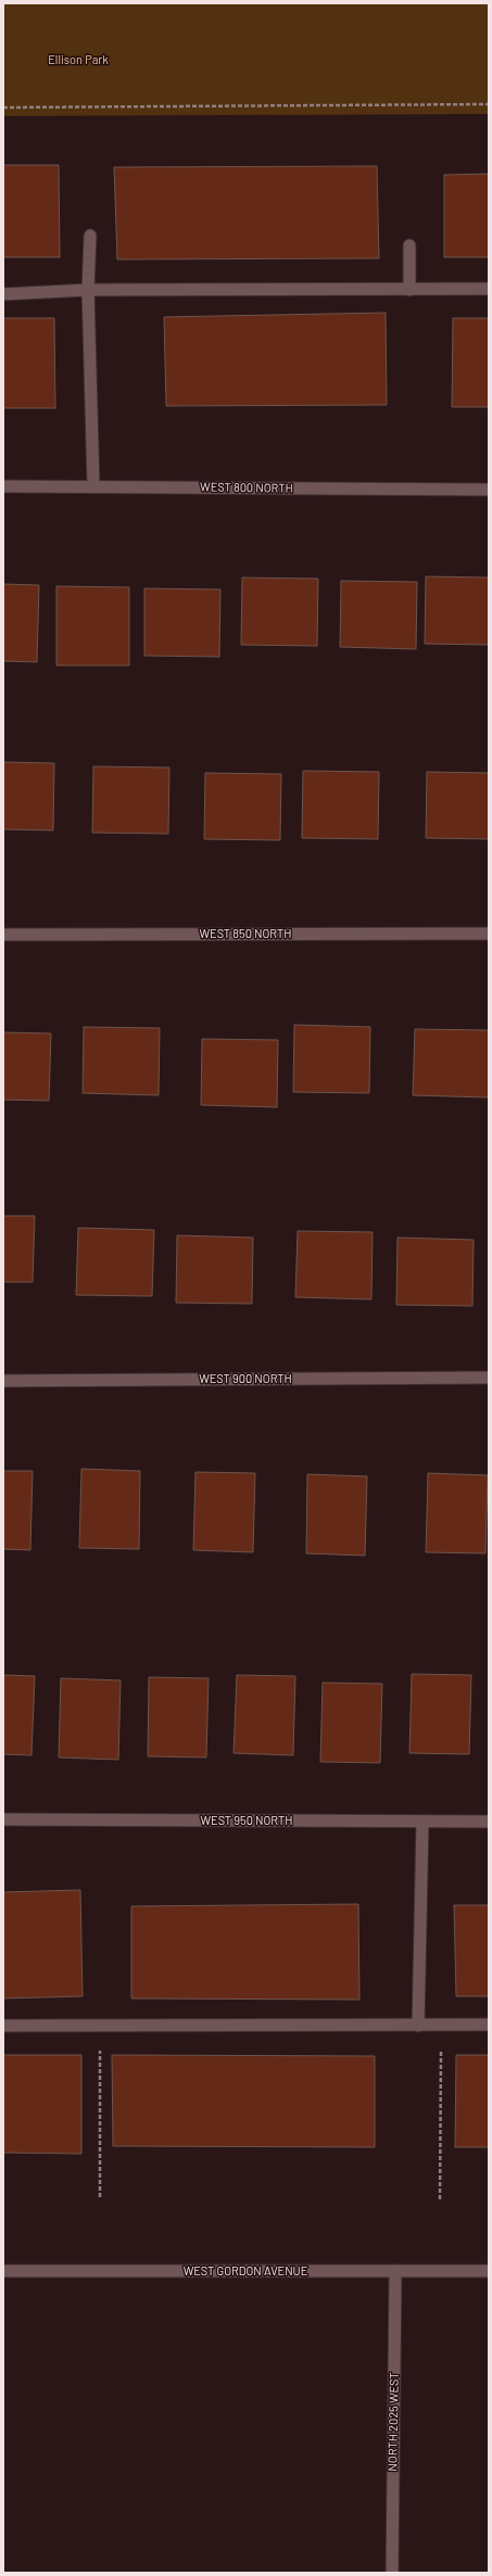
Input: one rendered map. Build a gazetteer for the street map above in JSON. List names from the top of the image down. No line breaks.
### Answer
{"streets":{"street":["WEST 800 NORTH","WEST 850 NORTH","WEST 900 NORTH","WEST 950 NORTH","WEST GORDON AVENUE","NORTH 2025 WEST"]},"crossings":[["WEST GORDON AVENUE","NORTH 2025 WEST"]],"parks":["Ellison Park"]}
